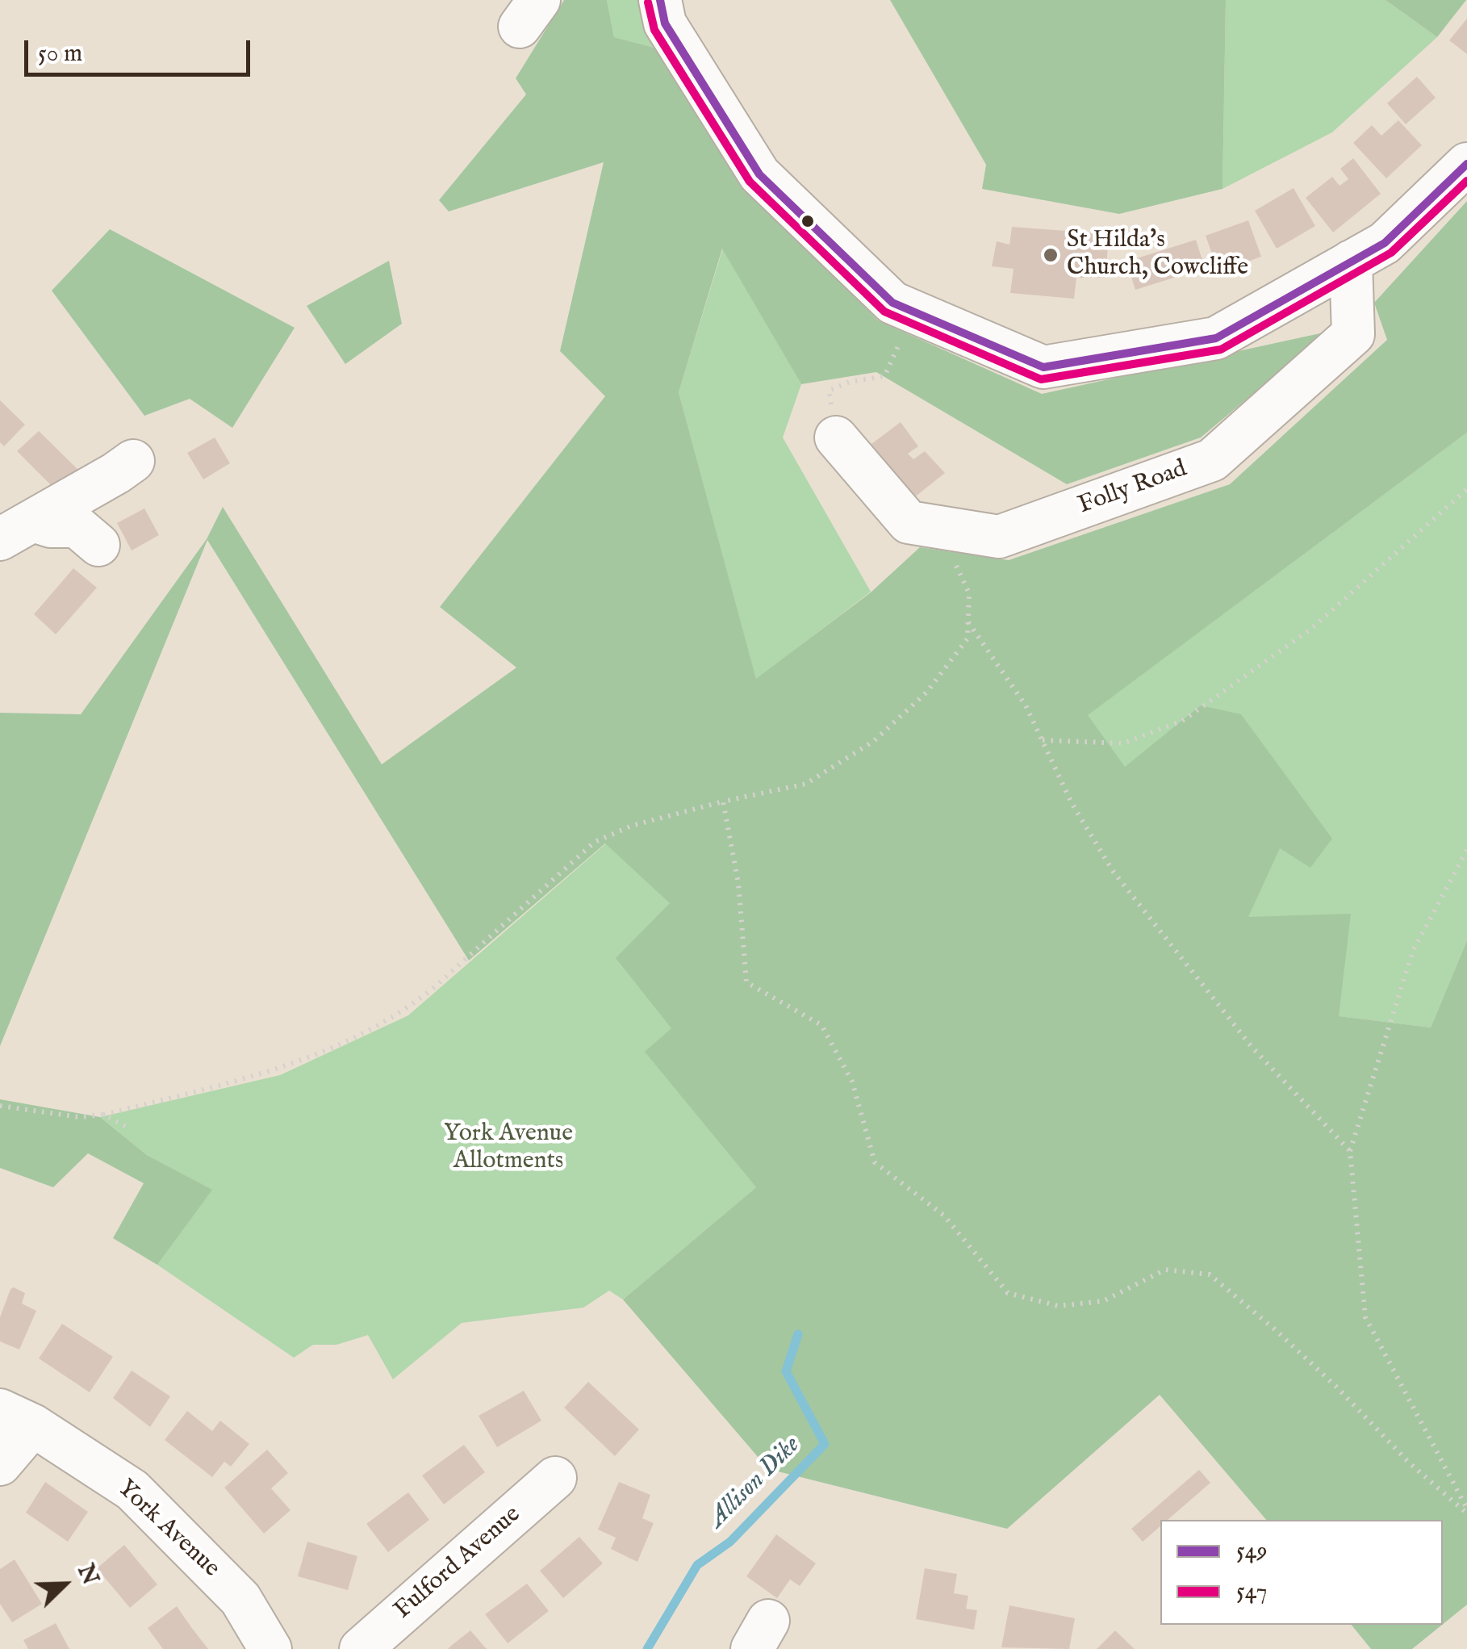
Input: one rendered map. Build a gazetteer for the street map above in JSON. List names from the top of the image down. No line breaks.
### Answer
{"streets":{"street":["Folly Road","York Avenue","Fulford Avenue"]},"water":["Allison Dike"],"parks":["York Avenue Allotments"],"places":["St Hilda's Church, Cowcliffe"],"lines":["transit line 549","transit line 547"],"legend":["549","547"],"scale_bar":"50 m","north":"top right"}
